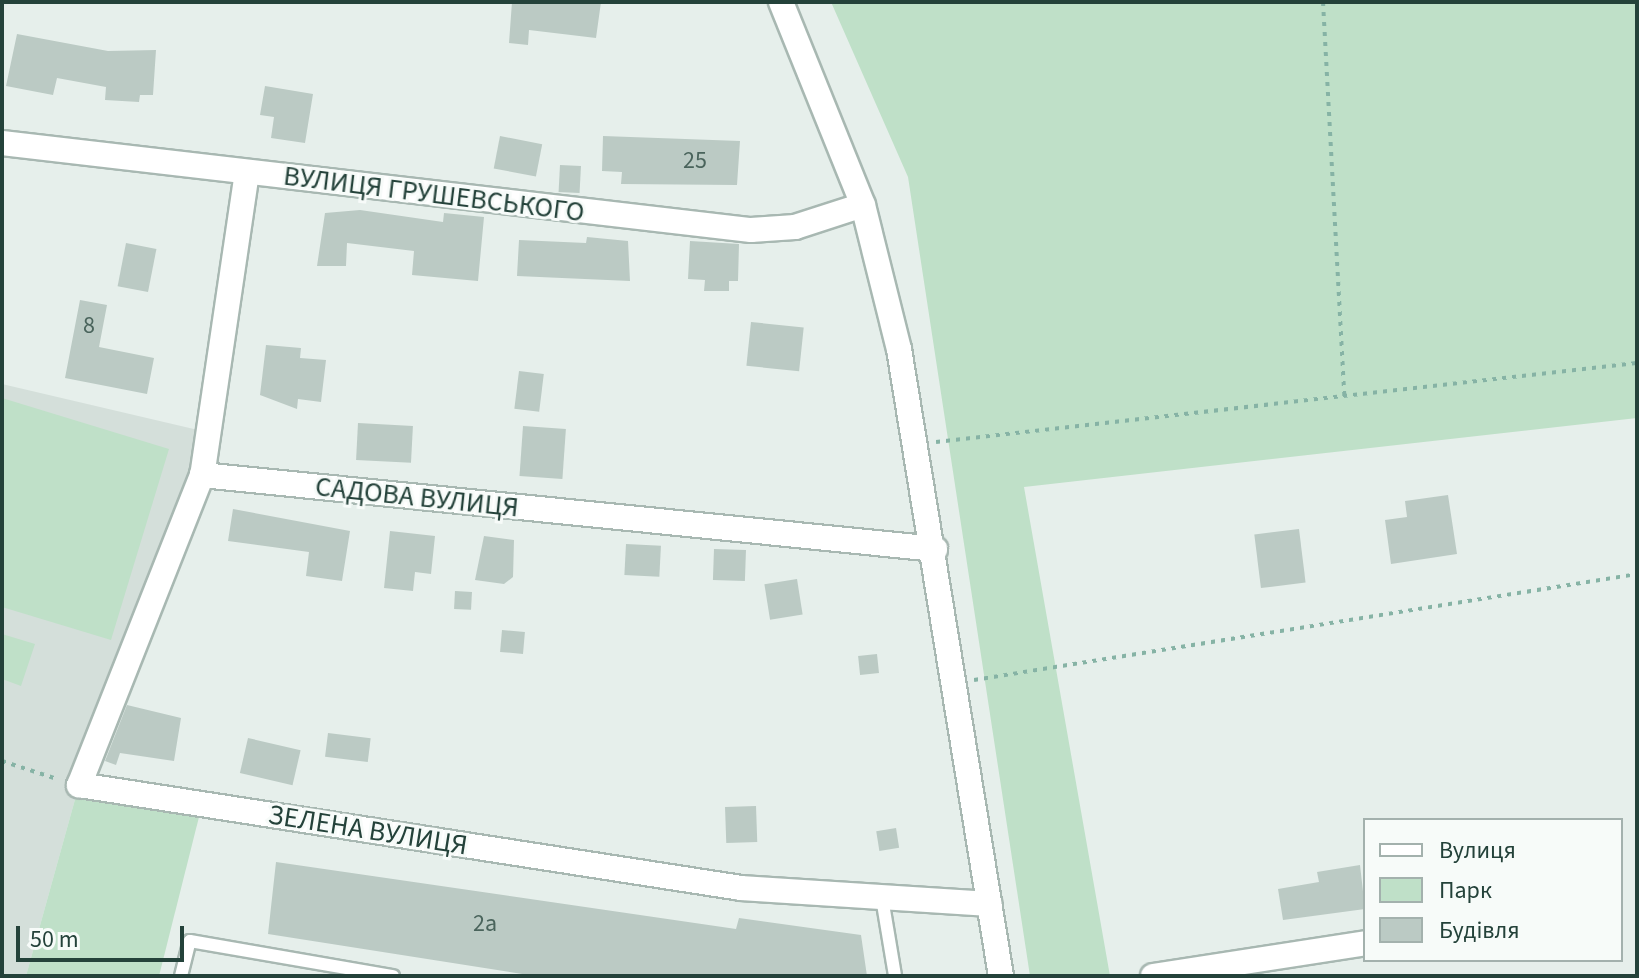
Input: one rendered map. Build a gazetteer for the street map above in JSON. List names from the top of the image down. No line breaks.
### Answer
{"streets":{"street":["ВУЛИЦЯ ГРУШЕВСЬКОГО","САДОВА ВУЛИЦЯ","ЗЕЛЕНА ВУЛИЦЯ"]},"house_numbers":["25","8","2а"],"legend":["Вулиця","Парк","Будівля"],"scale_bar":"50 m"}
